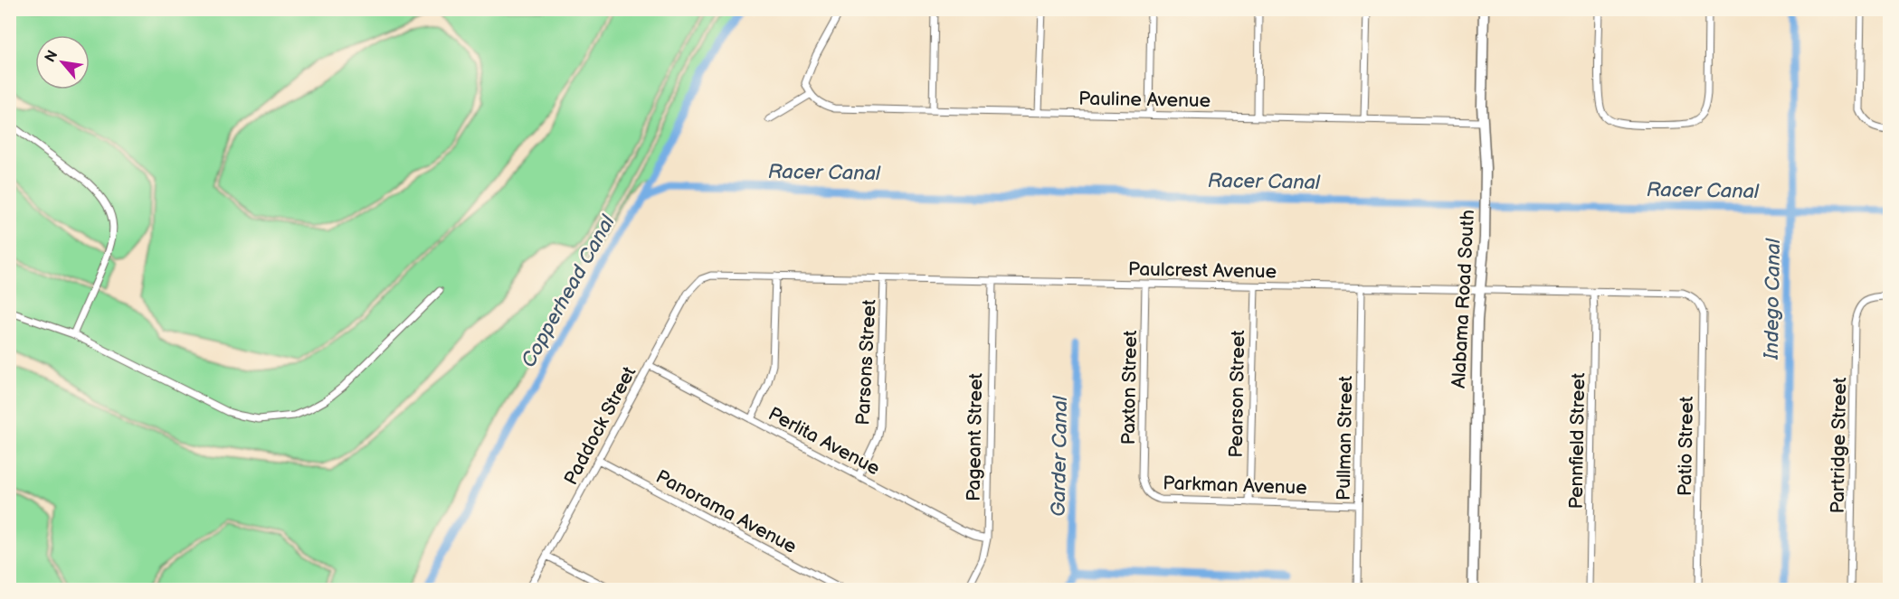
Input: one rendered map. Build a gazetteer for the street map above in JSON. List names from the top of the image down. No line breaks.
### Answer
{"streets":{"street":["Pauline Avenue","Paulcrest Avenue","Alabama Road South","Parsons Street","Paxton Street","Pearson Street","Paddock Street","Pageant Street","Pullman Street","Perlita Avenue","Pennfield Street","Partridge Street","Patio Street","Parkman Avenue","Panorama Avenue"]},"crossings":[["Pauline Avenue","Alabama Road South"],["Paulcrest Avenue","Alabama Road South"],["Paulcrest Avenue","Parsons Street"],["Paulcrest Avenue","Paxton Street"],["Paulcrest Avenue","Pearson Street"],["Paulcrest Avenue","Paddock Street"],["Paulcrest Avenue","Pageant Street"],["Paulcrest Avenue","Pullman Street"],["Paulcrest Avenue","Pennfield Street"],["Paulcrest Avenue","Patio Street"],["Parsons Street","Perlita Avenue"],["Paxton Street","Parkman Avenue"],["Pearson Street","Parkman Avenue"],["Paddock Street","Perlita Avenue"],["Paddock Street","Panorama Avenue"],["Pageant Street","Perlita Avenue"],["Pullman Street","Parkman Avenue"]],"water":["Racer Canal","Copperhead Canal","Indego Canal","Garder Canal"],"north":"top left"}
